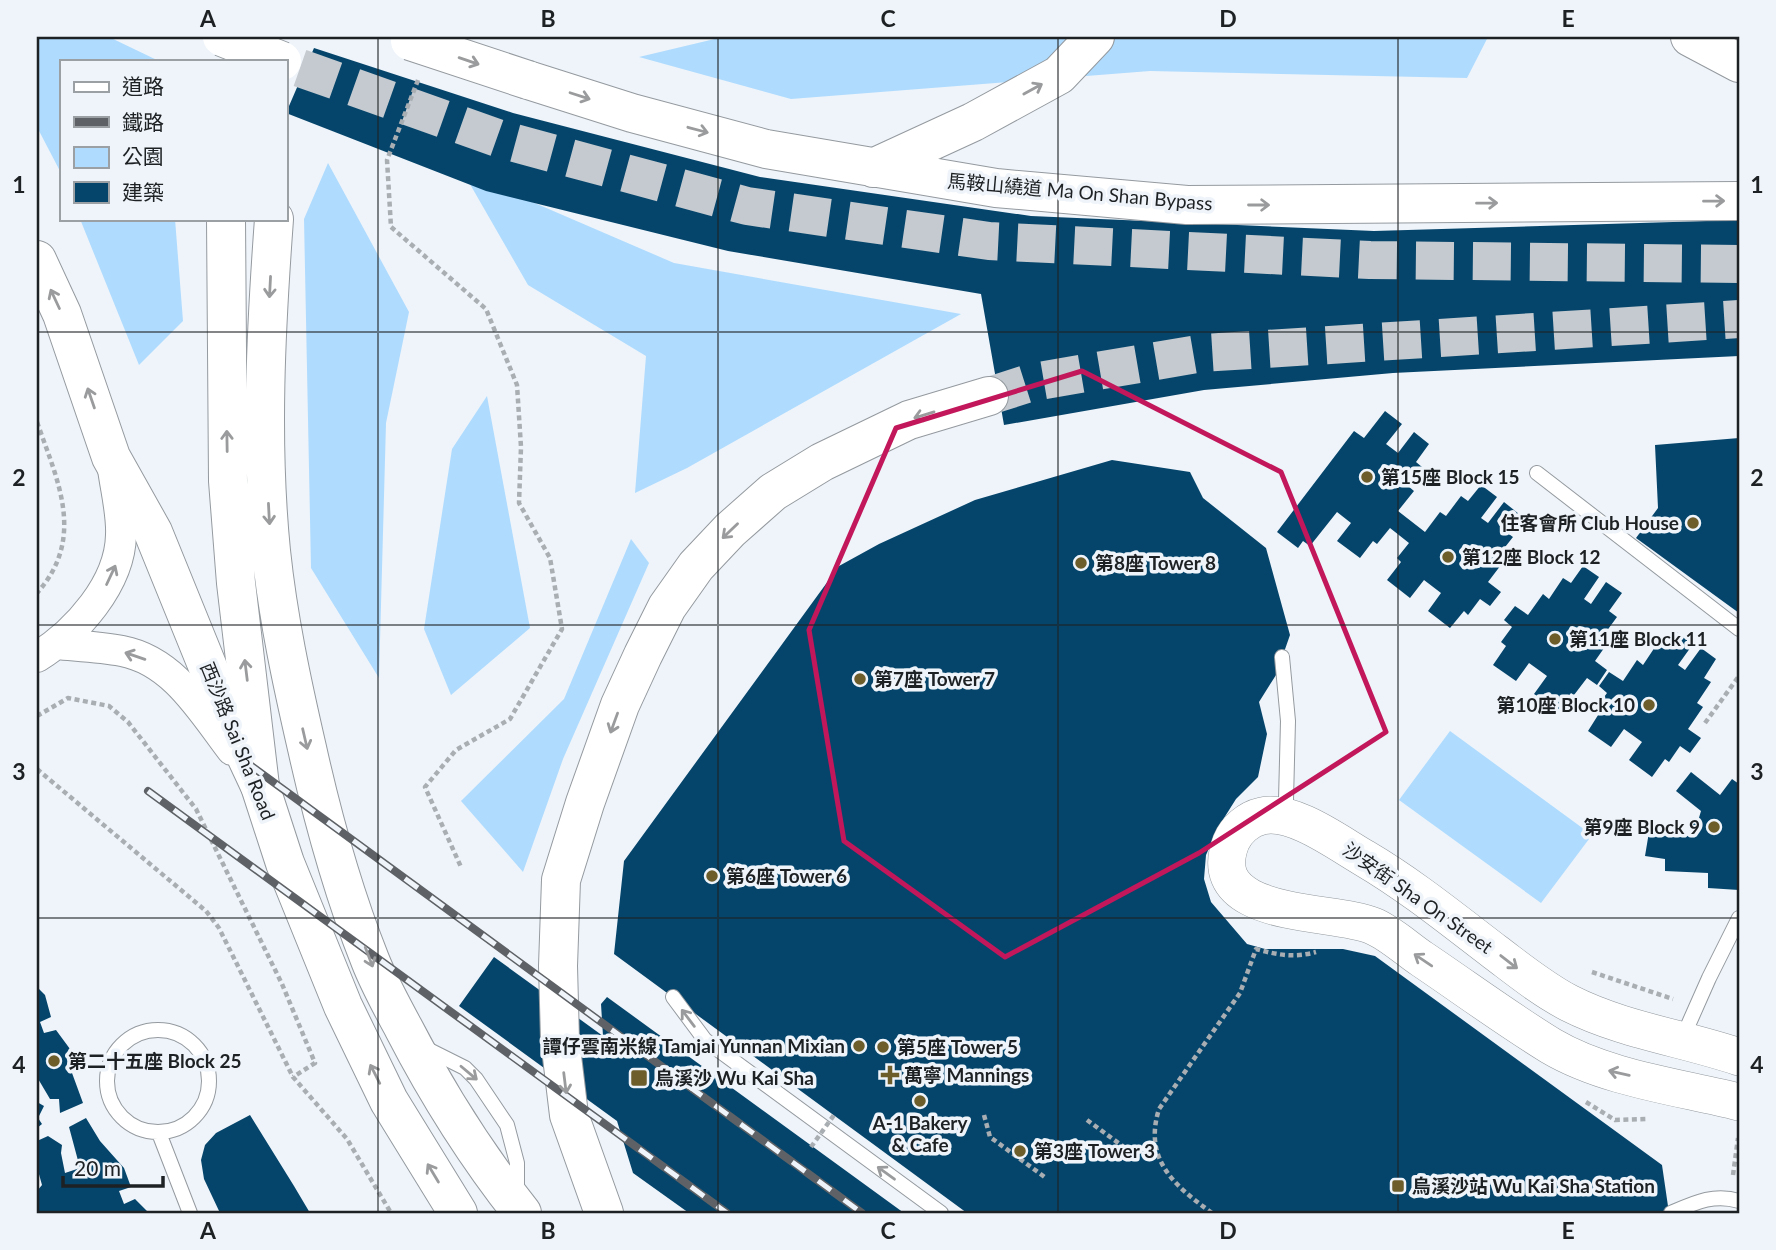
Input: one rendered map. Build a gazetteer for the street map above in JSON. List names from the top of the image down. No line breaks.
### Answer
{"streets":{"main road":["馬鞍山繞道 Ma On Shan Bypass","西沙路 Sai Sha Road"],"street":["沙安街 Sha On Street"]},"one_way":["馬鞍山繞道 Ma On Shan Bypass"],"places":{"other":["第15座 Block 15","住客會所 Club House","第12座 Block 12","第8座 Tower 8","第11座 Block 11","第7座 Tower 7","第10座 Block 10","第9座 Block 9","第6座 Tower 6","譚仔雲南米線 Tamjai Yunnan Mixian","第5座 Tower 5","第二十五座 Block 25","A-1 Bakery & Cafe","第3座 Tower 3"],"health":["萬寧 Mannings"],"transit":["烏溪沙 Wu Kai Sha","烏溪沙站 Wu Kai Sha Station"]},"legend":["道路","鐵路","公園","建築"],"scale_bar":"20 m","grid":{"columns":["A","B","C","D","E"],"rows":["1","2","3","4"]}}
